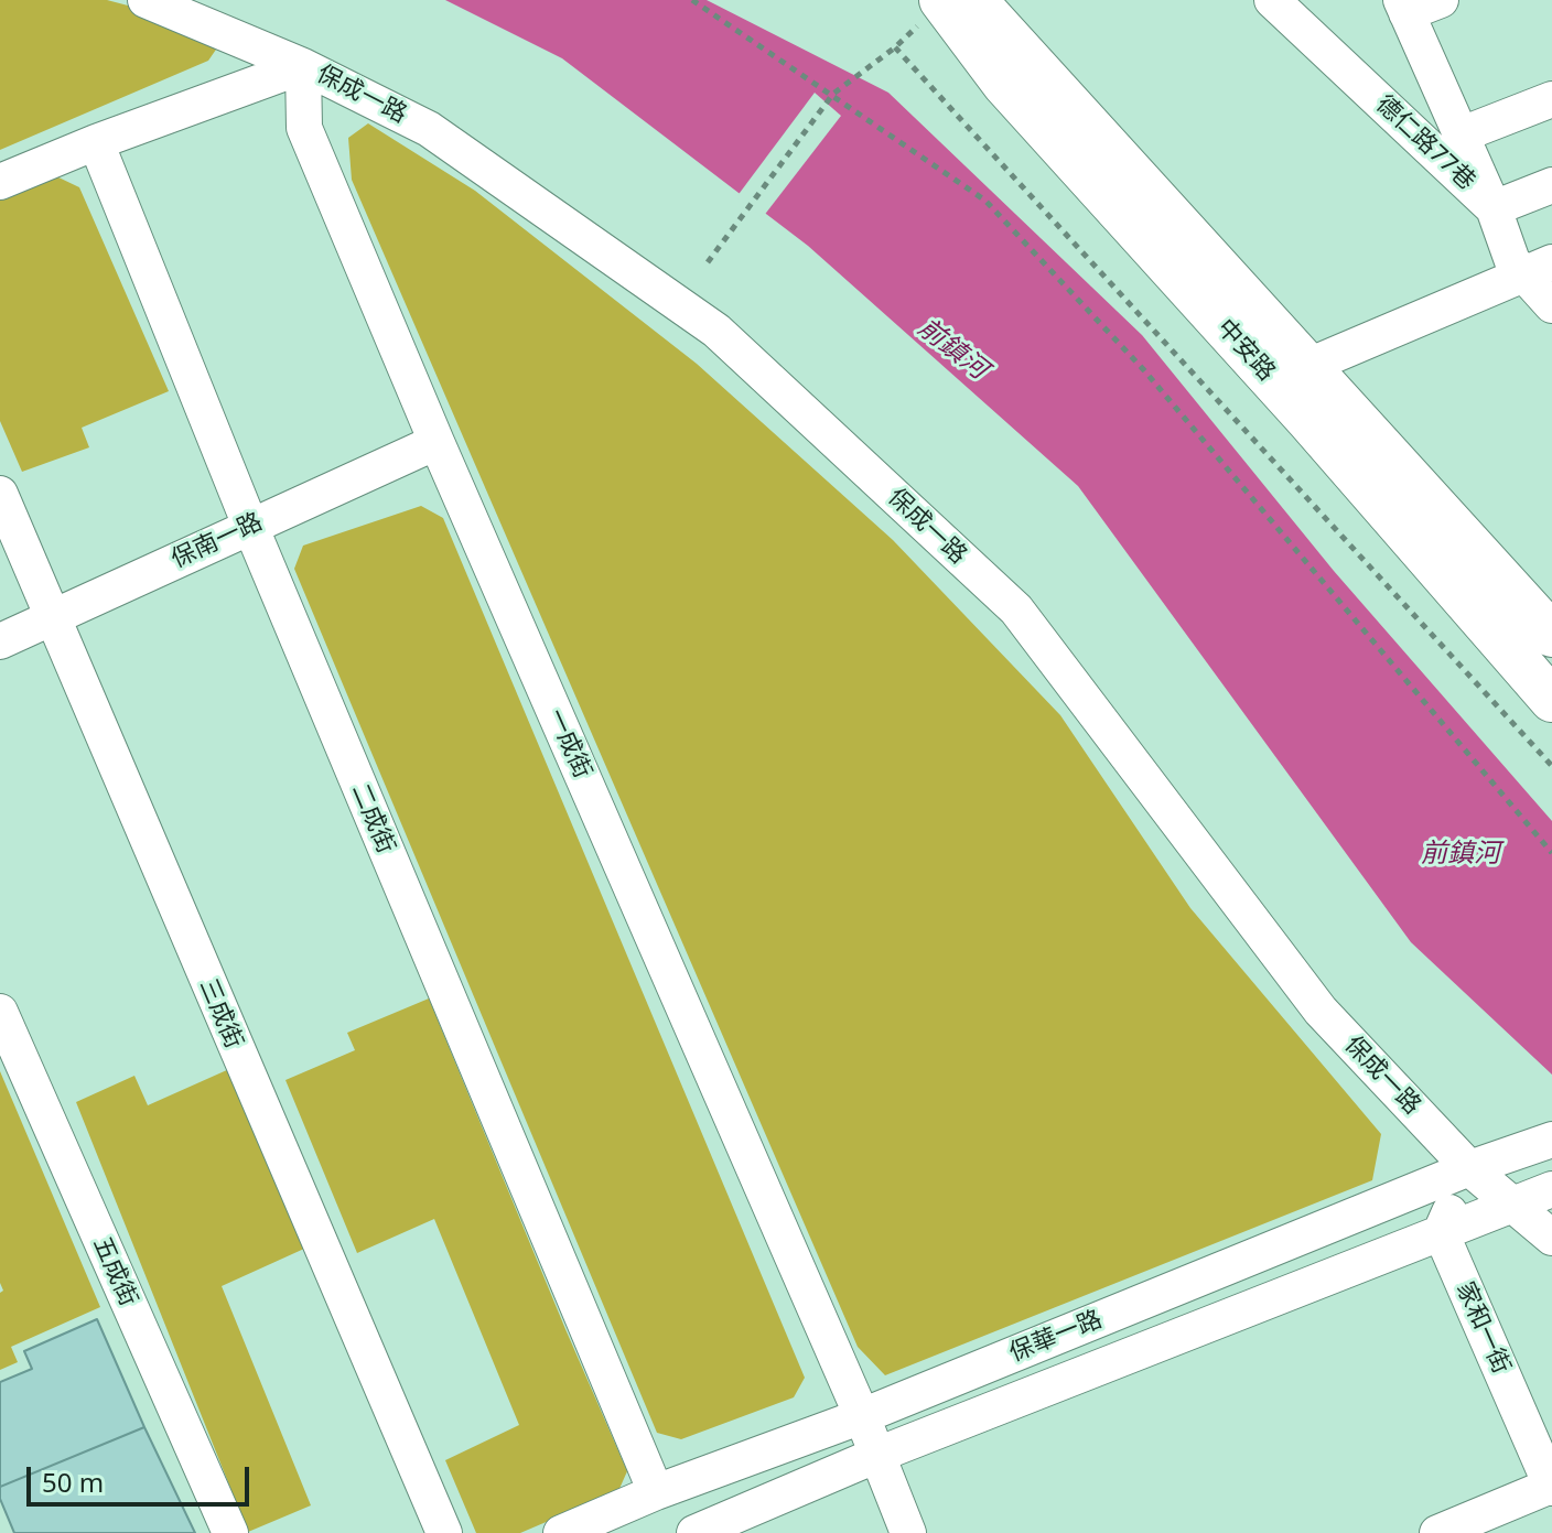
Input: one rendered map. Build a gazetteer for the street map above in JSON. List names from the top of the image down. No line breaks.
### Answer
{"streets":{"street":["保成一路","德仁路77巷","中安路","保南一路","一成街","二成街","三成街","五成街","家和一街","保華一路"]},"crossings":[["保成一路","一成街"],["保成一路","保華一路"],["保南一路","一成街"],["保南一路","二成街"],["保南一路","三成街"],["一成街","保華一路"],["二成街","保華一路"],["家和一街","保華一路"]],"water":["前鎮河"],"scale_bar":"50 m"}
